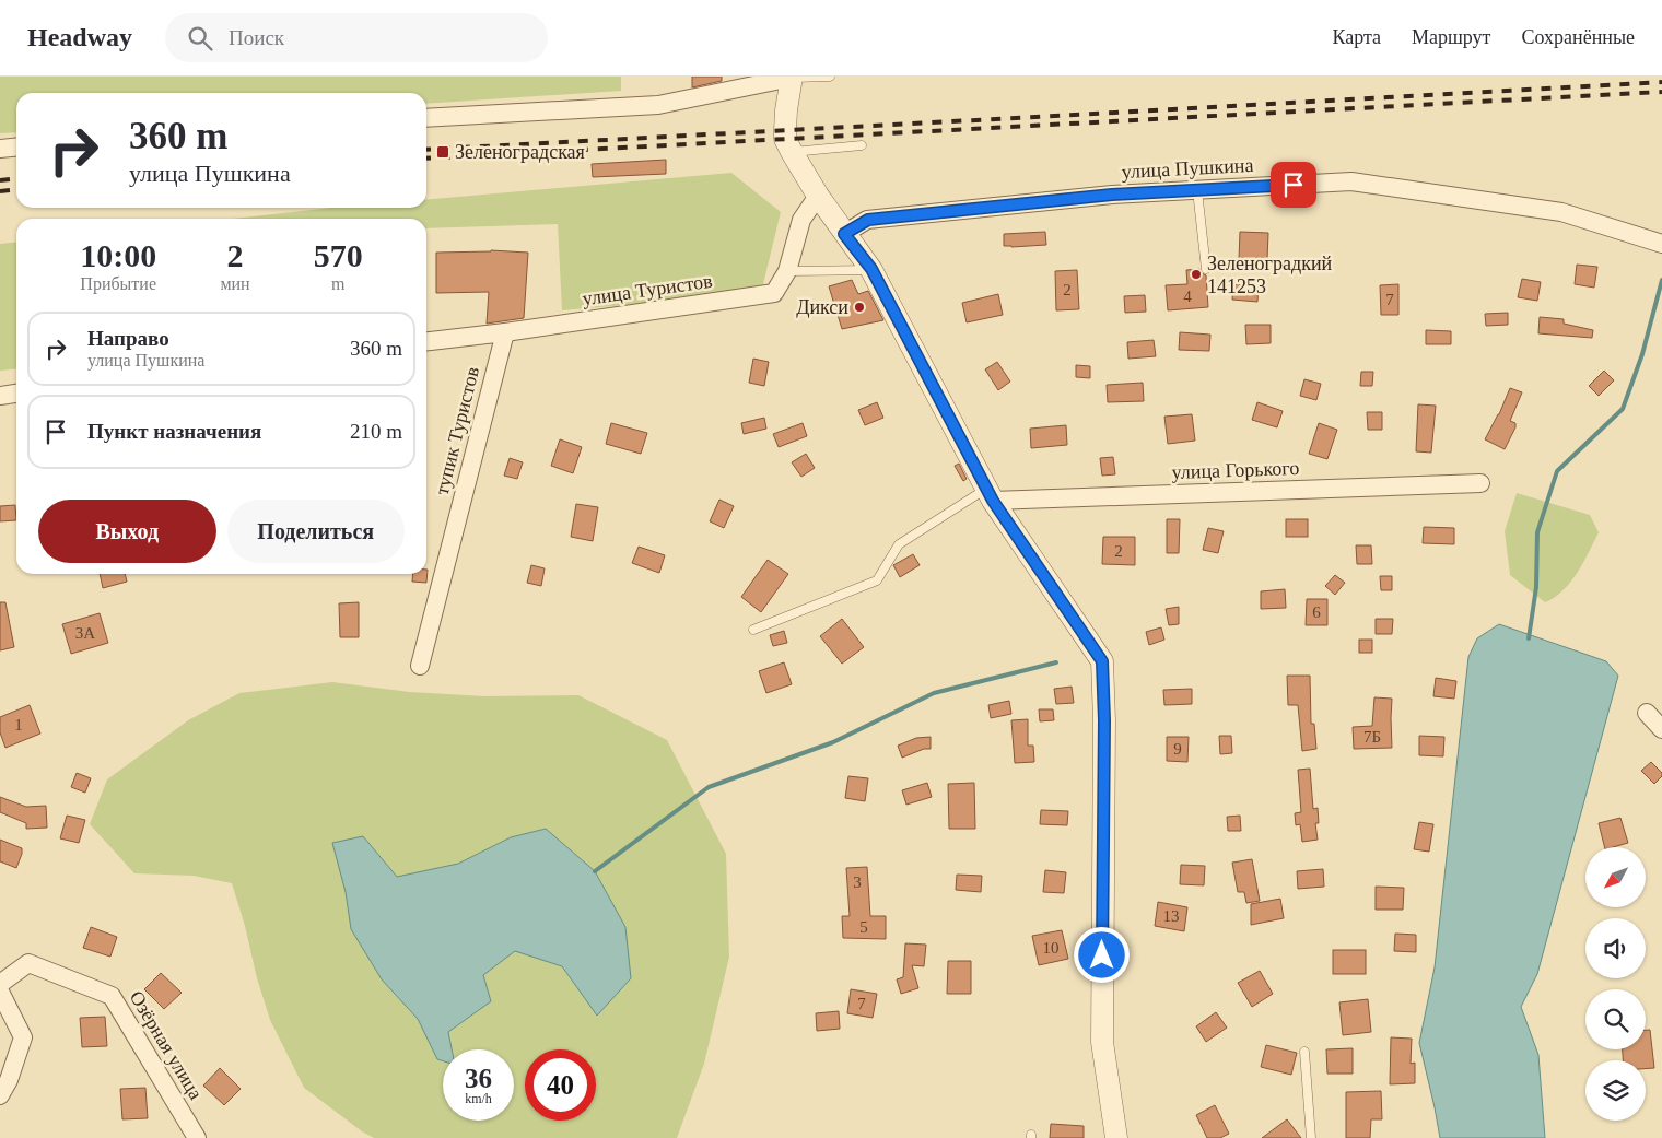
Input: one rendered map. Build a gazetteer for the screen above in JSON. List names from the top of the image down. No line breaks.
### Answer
{"streets":{"street":["улица Пушкина","улица Туристов","тупик Туристов","улица Горького","Озёрная улица"]},"crossings":[["улица Туристов","тупик Туристов"]],"places":{"transit":["Зеленоградская"],"other":["Зеленоградкий 141253","Дикси"]},"house_numbers":["2","4","7","2","6","3А","1","7Б","9","3","13","5","10","7"],"north":"bottom left","page":{"header":"Headway","search":"Поиск","nav":["Карта","Маршрут","Сохранённые"],"turn":["360 m","улица Пушкина"],"eta":["10:00","Прибытие","2","мин","570","m"],"list":[{"name":"Направо","note":"улица Пушкина","value":"360 m"},{"name":"Пункт назначения","value":"210 m"}],"buttons":["Выход","Поделиться"],"speed":"36 km/h","limit":"40"}}
